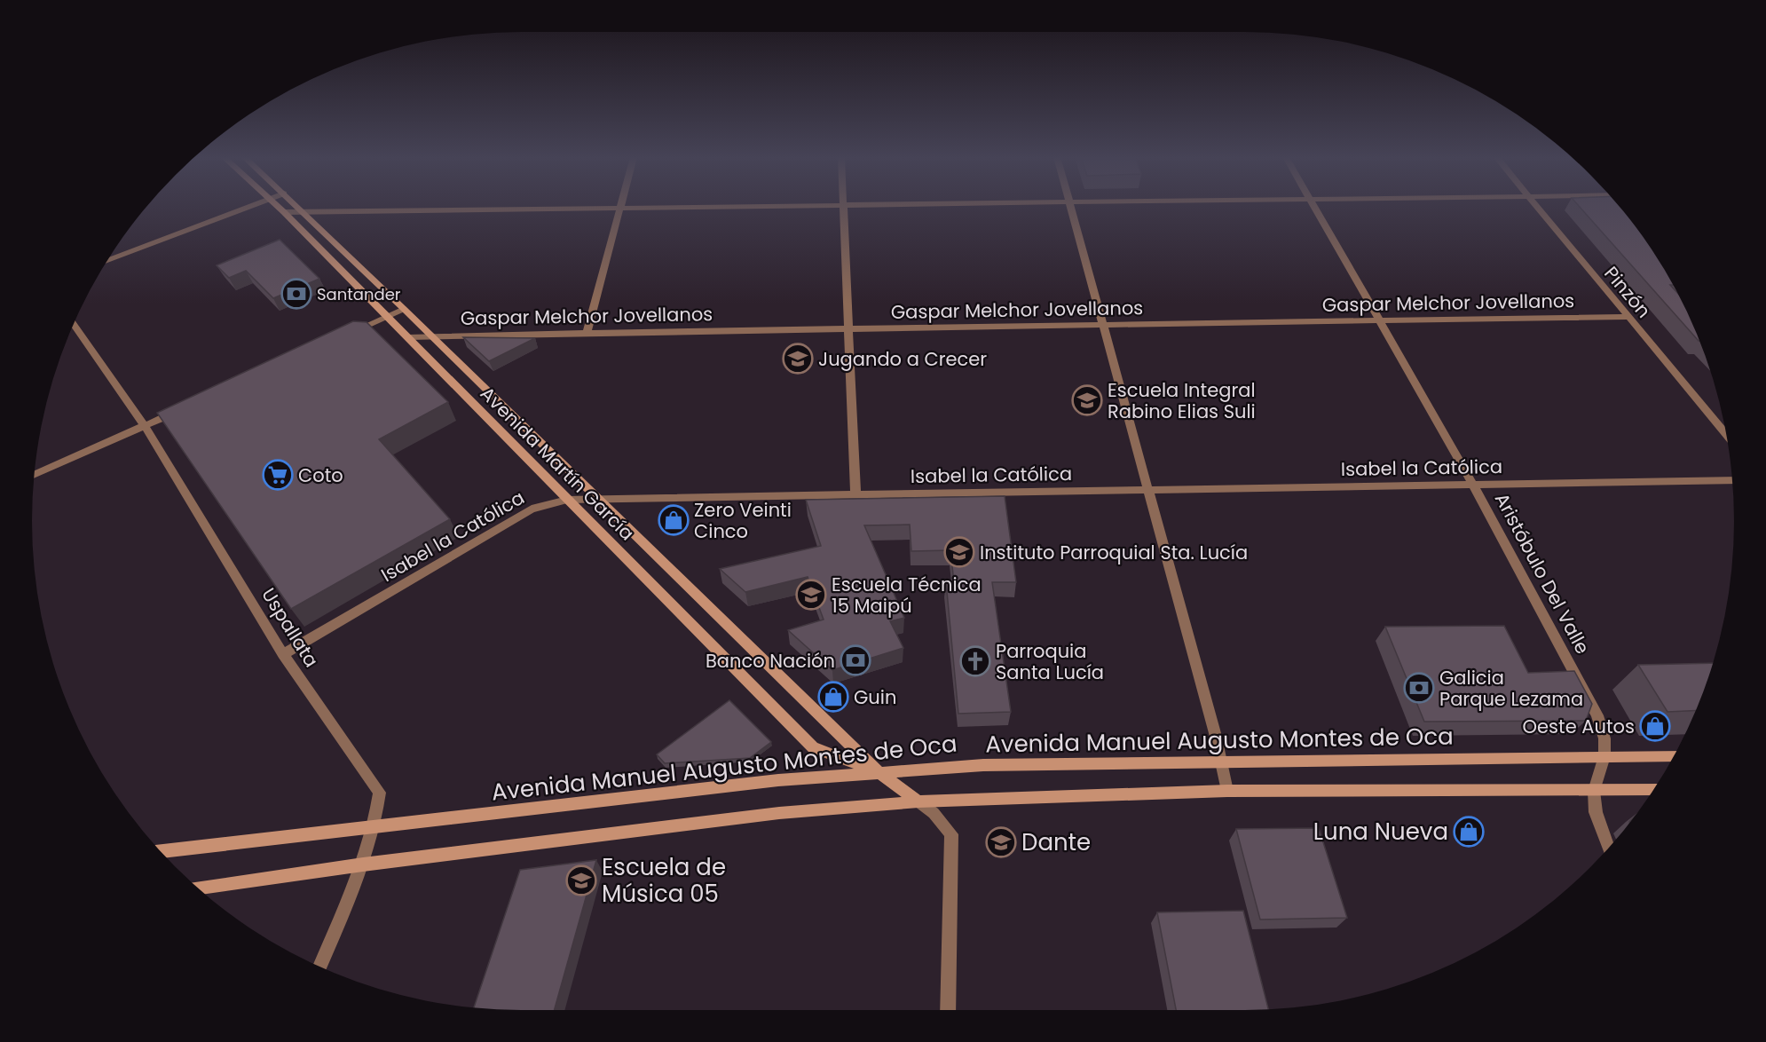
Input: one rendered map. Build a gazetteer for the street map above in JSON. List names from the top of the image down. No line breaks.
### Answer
{"streets":{"main road":["Avenida Martín García","Avenida Manuel Augusto Montes de Oca"],"street":["Pinzón","Gaspar Melchor Jovellanos","Isabel la Católica","Aristóbulo Del Valle","Uspallata"]},"crossings":[["Pinzón","Gaspar Melchor Jovellanos"],["Gaspar Melchor Jovellanos","Avenida Martín García"],["Gaspar Melchor Jovellanos","Aristóbulo Del Valle"],["Avenida Martín García","Isabel la Católica"],["Avenida Martín García","Avenida Manuel Augusto Montes de Oca"],["Isabel la Católica","Aristóbulo Del Valle"],["Isabel la Católica","Uspallata"],["Aristóbulo Del Valle","Avenida Manuel Augusto Montes de Oca"],["Uspallata","Avenida Manuel Augusto Montes de Oca"]],"places":{"bank":["Santander","Banco Nación","Galicia Parque Lezama"],"school or university":["Jugando a Crecer","Escuela Integral Rabino Elias Suli","Instituto Parroquial Sta. Lucía","Escuela Técnica 15 Maipú","Dante","Escuela de Música 05"],"supermarket":["Coto"],"shop":["Zero Veinti Cinco","Guin","Oeste Autos","Luna Nueva"],"church":["Parroquia Santa Lucía"]}}
